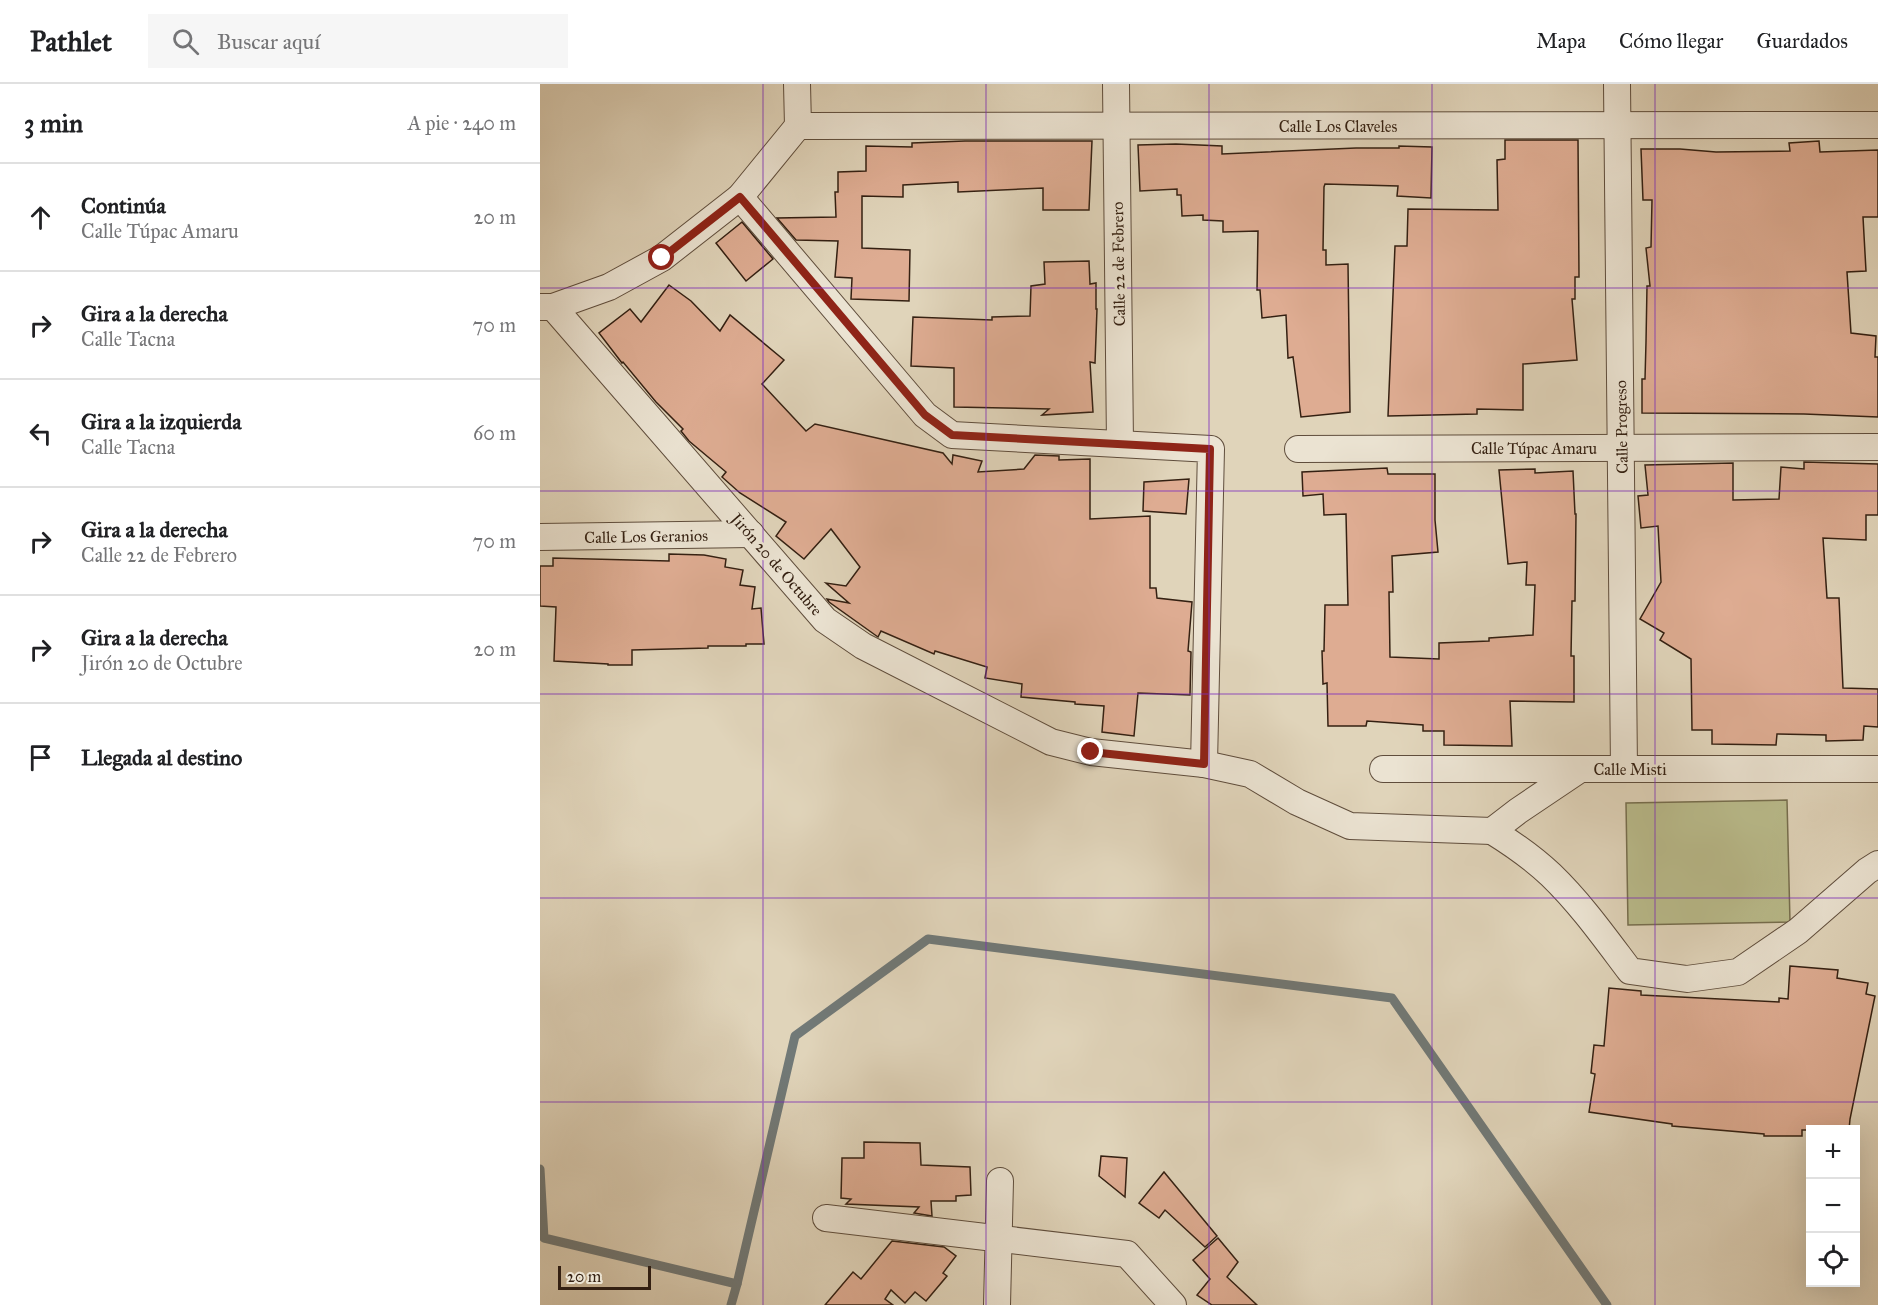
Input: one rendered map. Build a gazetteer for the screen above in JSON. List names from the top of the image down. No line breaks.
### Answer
{"streets":{"street":["Calle Los Claveles","Calle 22 de Febrero","Calle Progreso","Calle Túpac Amaru","Calle Los Geranios","Jirón 20 de Octubre","Calle Misti"]},"crossings":[["Calle Los Claveles","Calle 22 de Febrero"],["Calle Los Claveles","Calle Progreso"],["Calle Progreso","Calle Túpac Amaru"],["Calle Progreso","Calle Misti"],["Calle Los Geranios","Jirón 20 de Octubre"]],"scale_bar":"20 m","page":{"header":"Pathlet","search":"Buscar aquí","nav":["Mapa","Cómo llegar","Guardados"],"heading":["3 min","A pie · 240 m"],"list":[["Continúa","Calle Túpac Amaru","20 m"],["Gira a la derecha","Calle Tacna","70 m"],["Gira a la izquierda","Calle Tacna","60 m"],["Gira a la derecha","Calle 22 de Febrero","70 m"],["Gira a la derecha","Jirón 20 de Octubre","20 m"],"Llegada al destino"],"map_buttons":["+","−"],"scale":"20 m"}}
